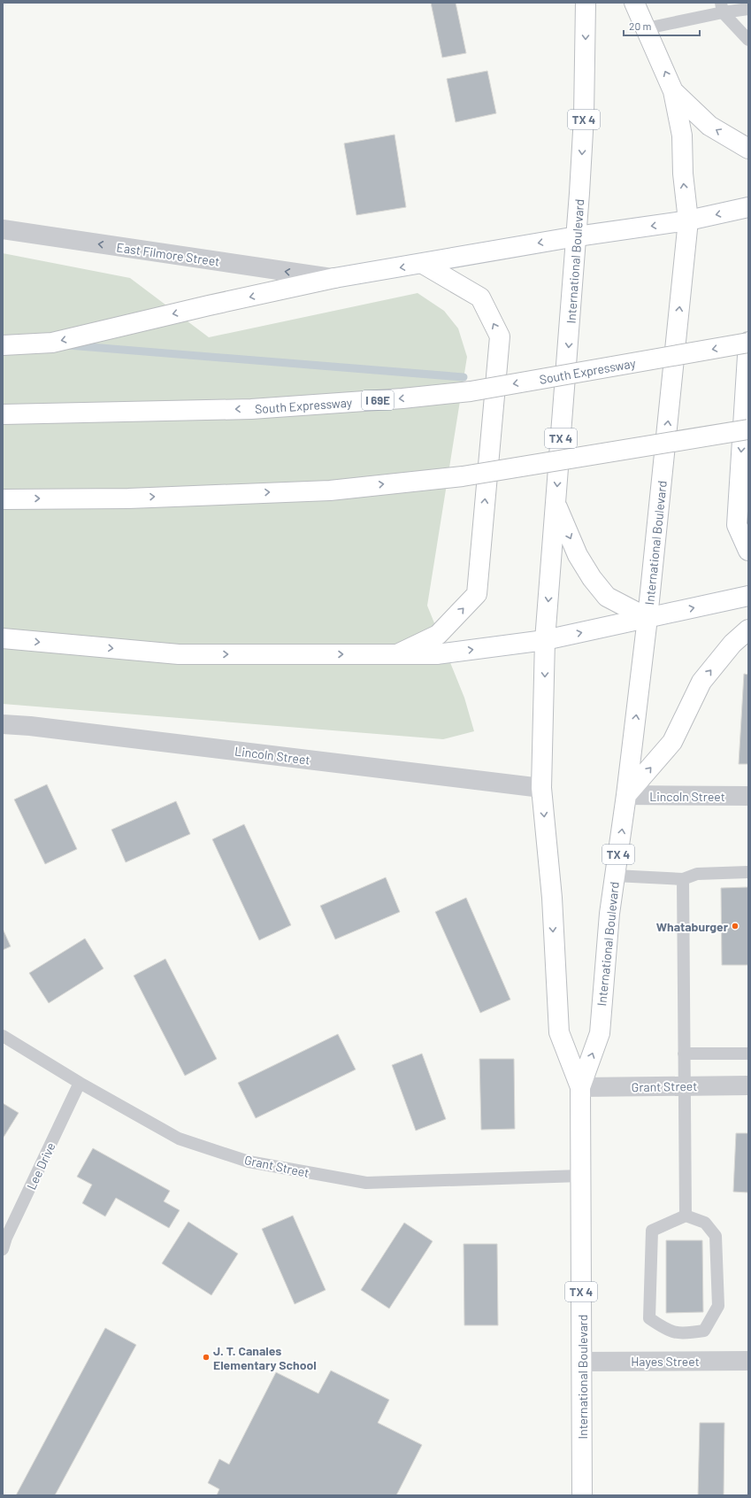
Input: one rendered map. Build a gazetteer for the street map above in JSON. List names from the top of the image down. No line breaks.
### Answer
{"streets":{"main road":["TX 4","International Boulevard","South Expressway","I 69E"],"street":["East Filmore Street","Lincoln Street","Grant Street","Hayes Street"],"lane":["Lee Drive"]},"crossings":[["International Boulevard","Lincoln Street"],["International Boulevard","Grant Street"],["International Boulevard","Hayes Street"],["Grant Street","Lee Drive"]],"one_way":["East Filmore Street"],"places":["Whataburger","J. T. Canales Elementary School"],"scale_bar":"20 m"}
